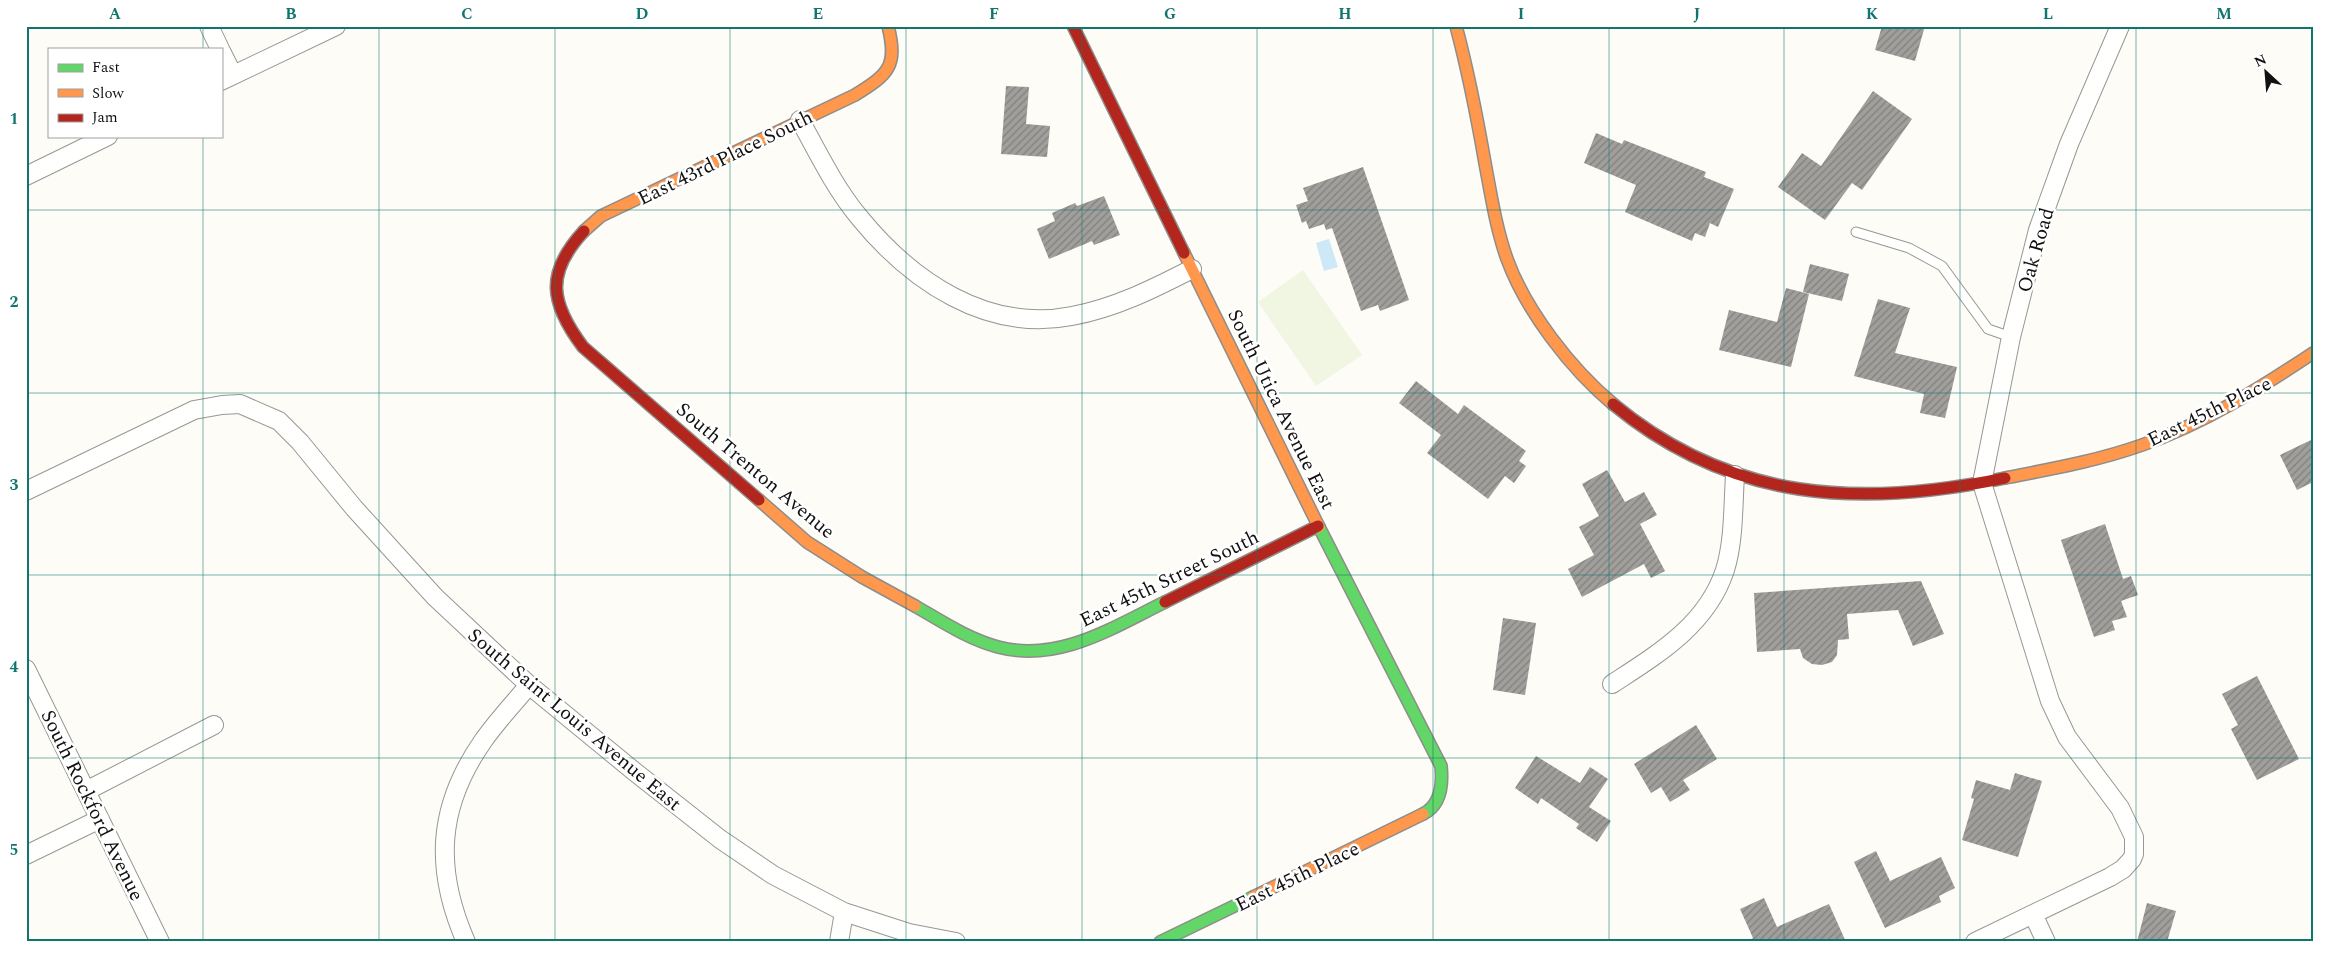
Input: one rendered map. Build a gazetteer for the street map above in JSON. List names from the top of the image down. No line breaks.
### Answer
{"streets":{"street":["East 43rd Place South","Oak Road","South Utica Avenue East","East 45th Place","South Trenton Avenue","East 45th Street South","South Saint Louis Avenue East","South Rockford Avenue"]},"crossings":[["East 43rd Place South","South Trenton Avenue"],["Oak Road","East 45th Place"],["South Utica Avenue East","East 45th Place"],["South Utica Avenue East","East 45th Street South"],["South Trenton Avenue","East 45th Street South"]],"legend":["Fast","Slow","Jam"],"north":"top left","grid":{"columns":["A","B","C","D","E","F","G","H","I","J","K","L","M"],"rows":["1","2","3","4","5"]}}
